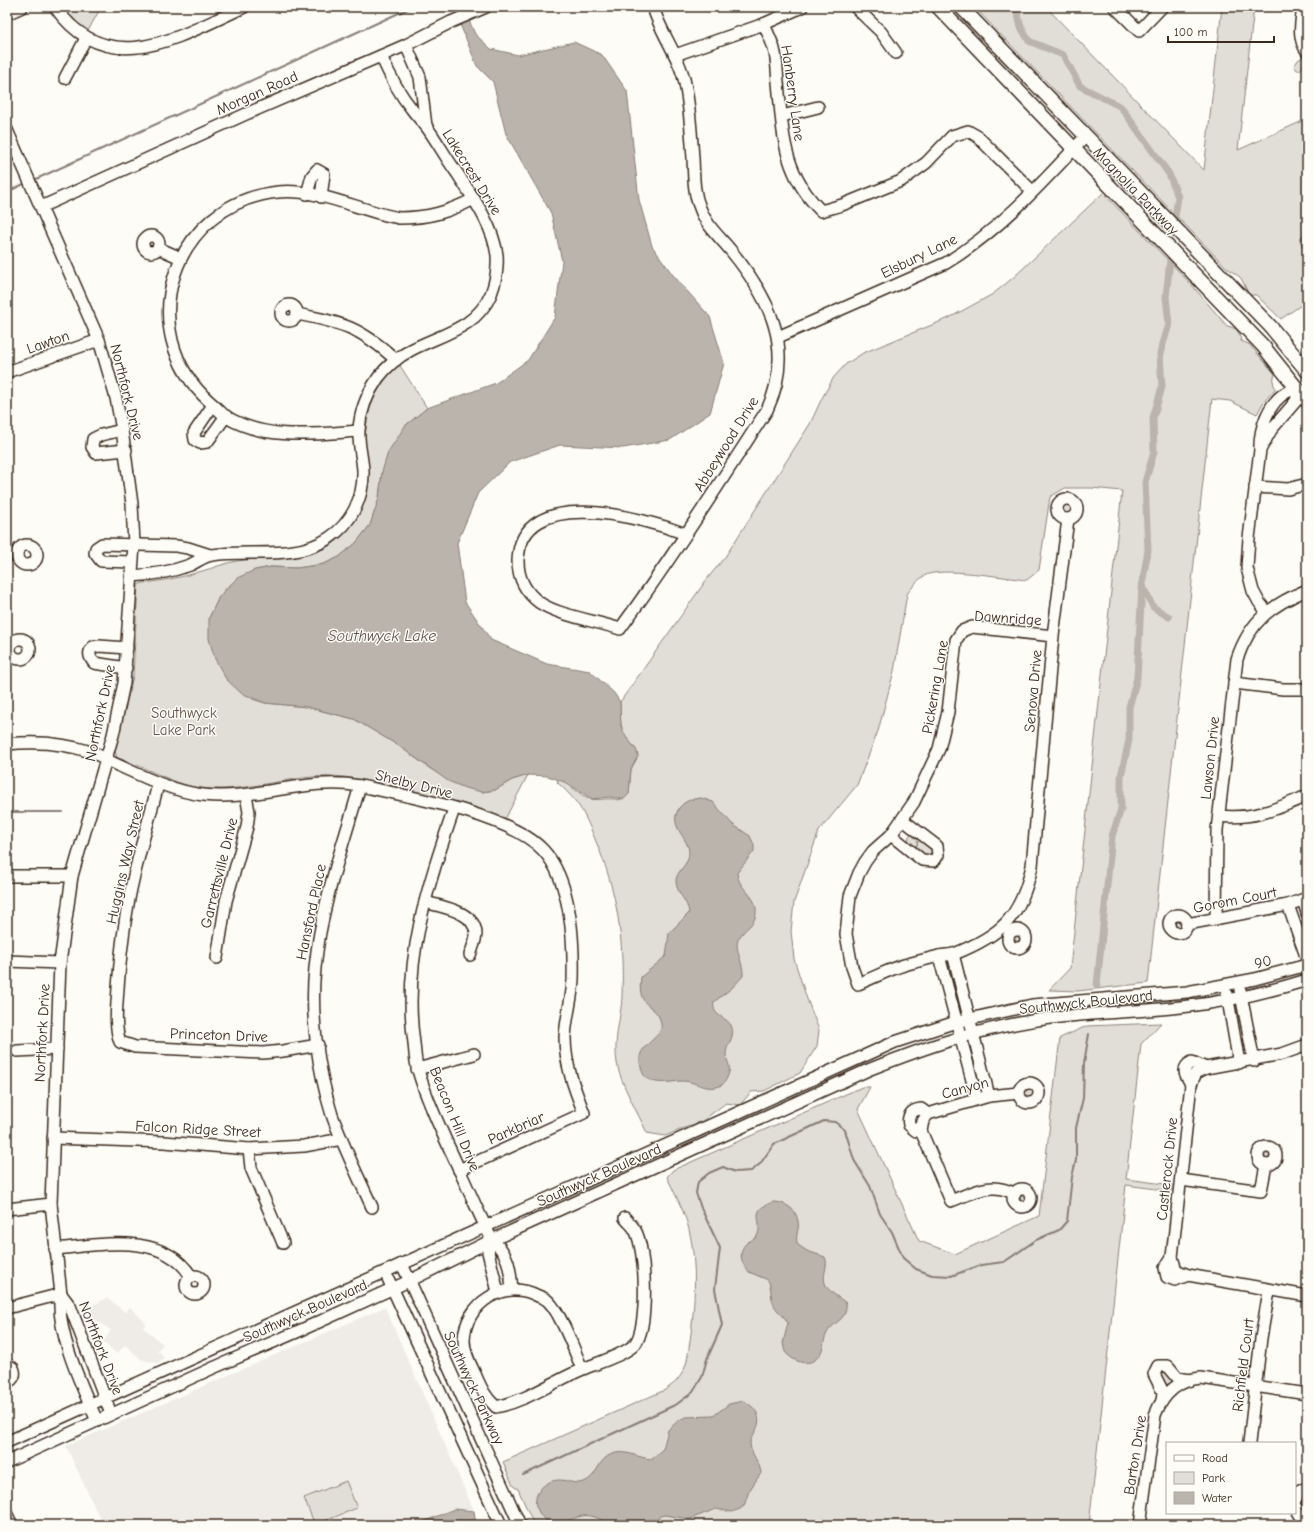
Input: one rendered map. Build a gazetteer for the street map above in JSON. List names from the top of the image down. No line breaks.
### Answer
{"streets":{"main road":["Magnolia Parkway"],"street":["Morgan Road","Hanberry Lane","Lakecrest Drive","Elsbury Lane","Lawton","Northfork Drive","Abbeywood Drive","Dawnridge","Pickering Lane","Senova Drive","Lawson Drive","Shelby Drive","Huggins Way Street","Garrettsville Drive","Gorom Court","Hansford Place","90","Southwyck Boulevard","Princeton Drive","Canyon","Beacon Hill Drive","Parkbriar","Falcon Ridge Street","Castlerock Drive","Richfield Court","Southwyck Parkway","Barton Drive"]},"crossings":[["Morgan Road","Lakecrest Drive"],["Morgan Road","Northfork Drive"],["Hanberry Lane","Elsbury Lane"],["Lakecrest Drive","Northfork Drive"],["Magnolia Parkway","Elsbury Lane"],["Elsbury Lane","Abbeywood Drive"],["Lawton","Northfork Drive"],["Northfork Drive","Shelby Drive"],["Northfork Drive","Southwyck Boulevard"],["Northfork Drive","Falcon Ridge Street"],["Dawnridge","Pickering Lane"],["Dawnridge","Senova Drive"],["Lawson Drive","Gorom Court"],["Shelby Drive","Huggins Way Street"],["Shelby Drive","Garrettsville Drive"],["Shelby Drive","Hansford Place"],["Shelby Drive","Beacon Hill Drive"],["Shelby Drive","Parkbriar"],["Huggins Way Street","Princeton Drive"],["Hansford Place","Princeton Drive"],["Hansford Place","Falcon Ridge Street"],["90","Southwyck Boulevard"],["Southwyck Boulevard","Beacon Hill Drive"],["Southwyck Boulevard","Southwyck Parkway"],["Beacon Hill Drive","Parkbriar"]],"water":["Southwyck Lake"],"parks":["Southwyck Lake Park"],"legend":["Road","Park","Water"],"scale_bar":"100 m"}
